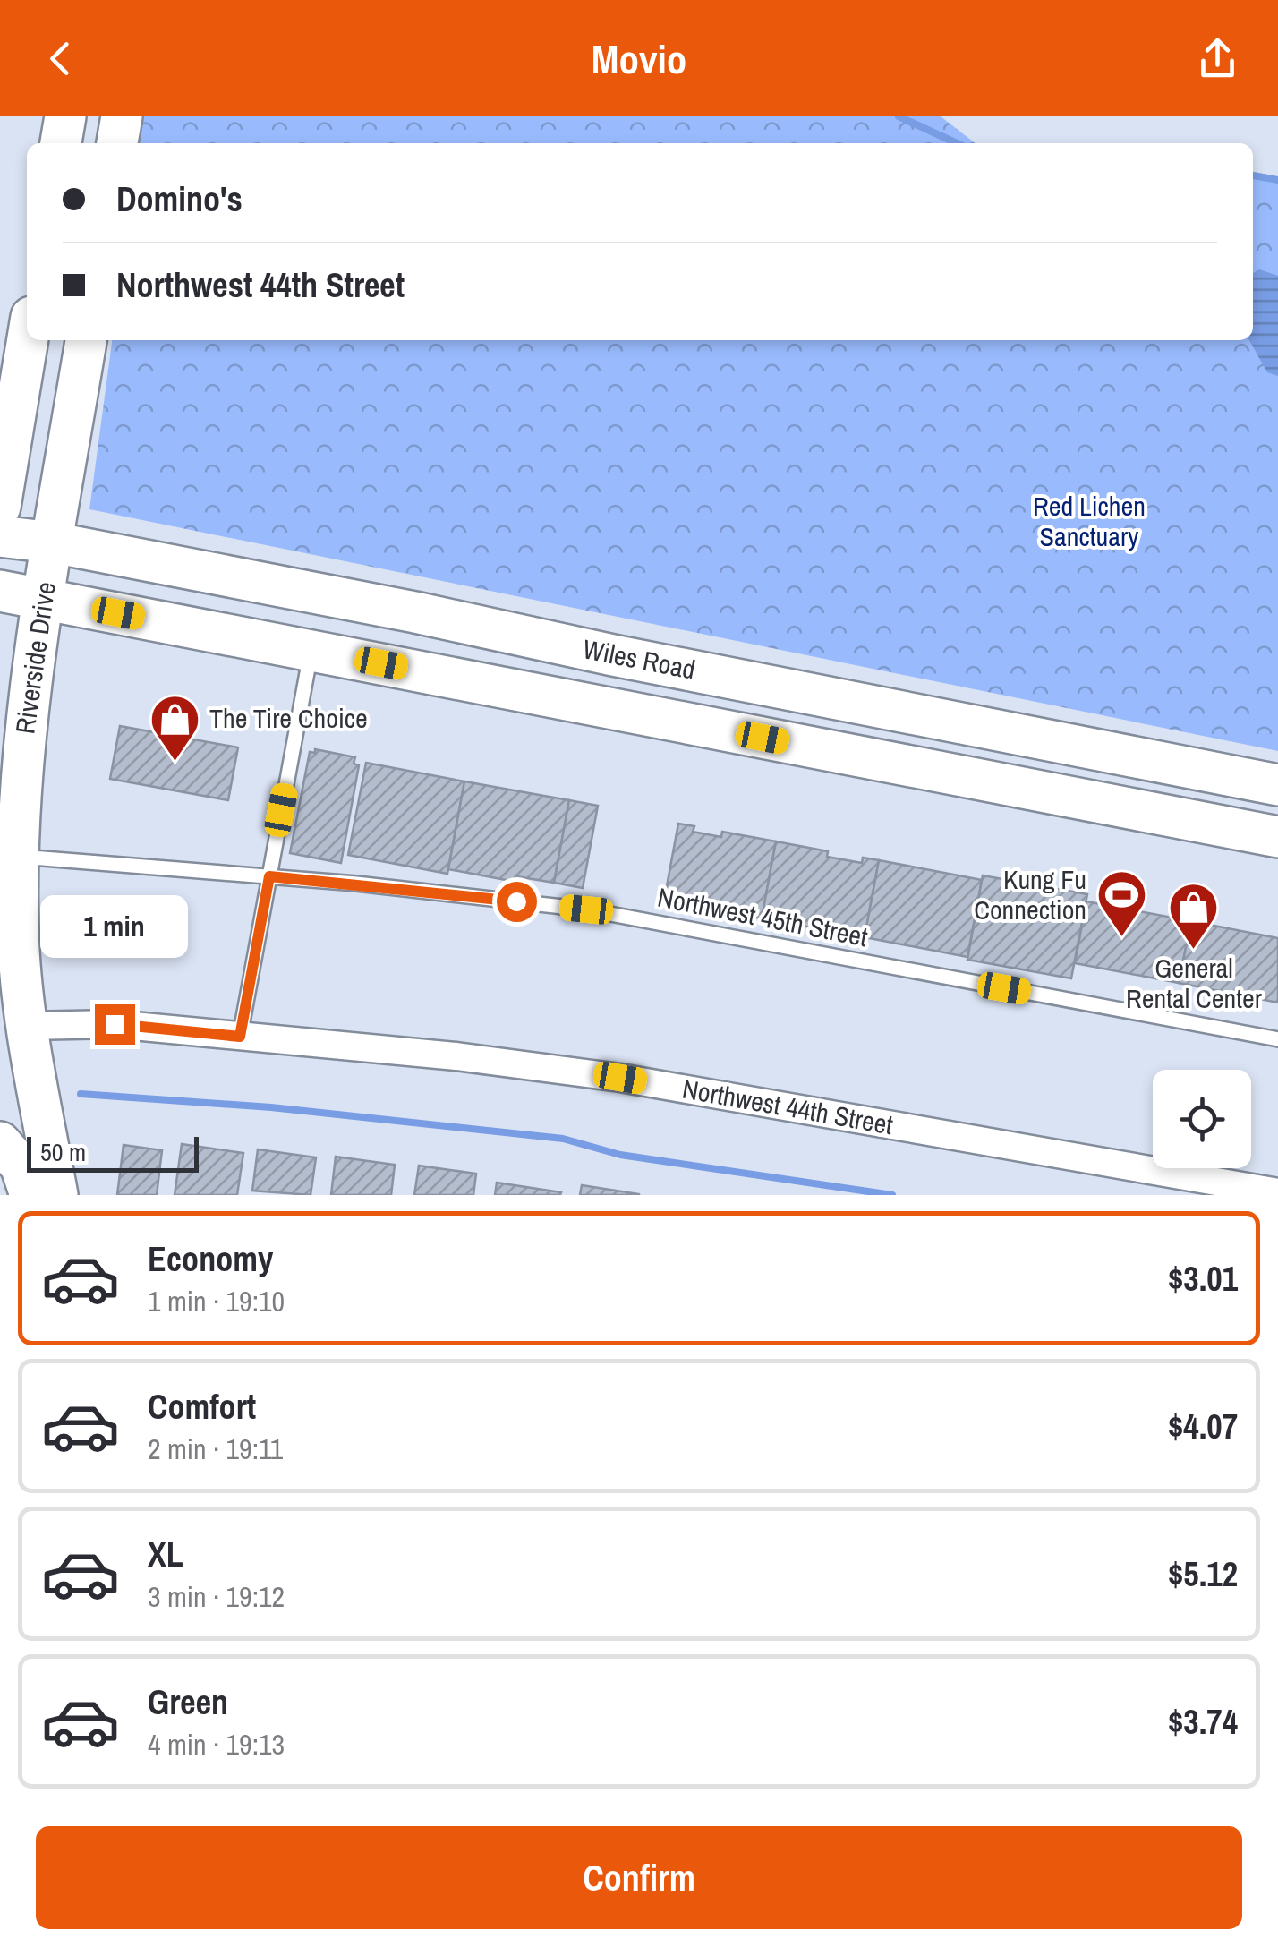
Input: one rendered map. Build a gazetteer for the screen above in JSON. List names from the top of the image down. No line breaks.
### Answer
{"streets":{"main road":["Riverside Drive","Wiles Road"],"street":["Northwest 44th Street"],"lane":["Northwest 45th Street"]},"crossings":[["Riverside Drive","Wiles Road"],["Riverside Drive","Northwest 45th Street"],["Riverside Drive","Northwest 44th Street"]],"parks":["Red Lichen Sanctuary"],"places":{"shop":["The Tire Choice","General Rental Center"],"sports":["Kung Fu Connection"]},"scale_bar":"50 m","page":{"header":"Movio","banner":["Domino's","Northwest 44th Street"],"bubble":"1 min","scale":"50 m","list":[{"name":"Economy","note":"1 min · 19:10","value":"$3.01"},{"name":"Comfort","note":"2 min · 19:11","value":"$4.07"},{"name":"XL","note":"3 min · 19:12","value":"$5.12"},{"name":"Green","note":"4 min · 19:13","value":"$3.74"}],"buttons":"Confirm"}}
